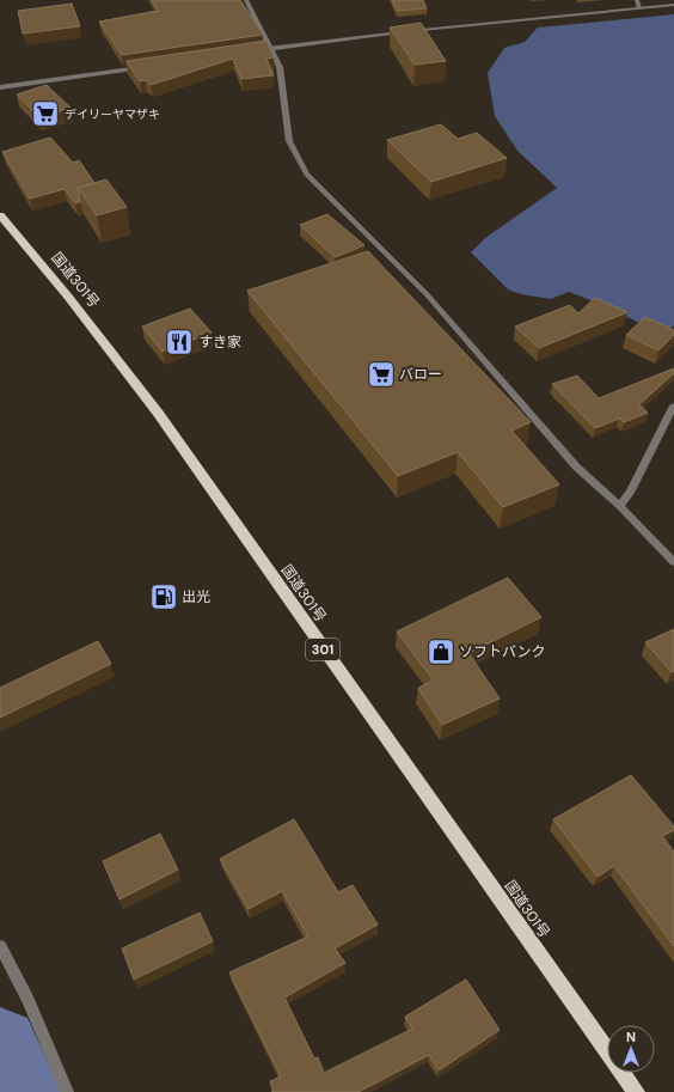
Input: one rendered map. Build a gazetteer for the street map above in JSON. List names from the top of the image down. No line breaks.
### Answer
{"streets":{"highway":["国道301号","301"]},"places":{"supermarket":["デイリーヤマザキ","バロー"],"restaurant":["すき家"],"fuel station":["出光"],"shop":["ソフトバンク"]},"north":"top"}
